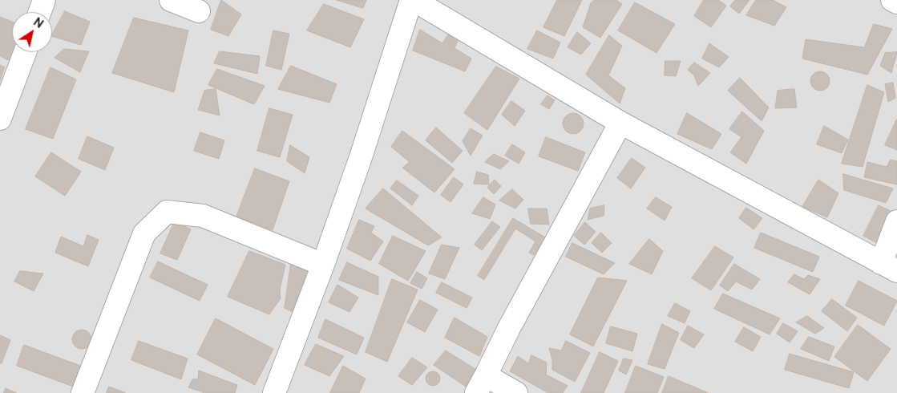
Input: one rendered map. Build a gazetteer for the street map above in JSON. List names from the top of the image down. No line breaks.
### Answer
{"north":"top right"}
